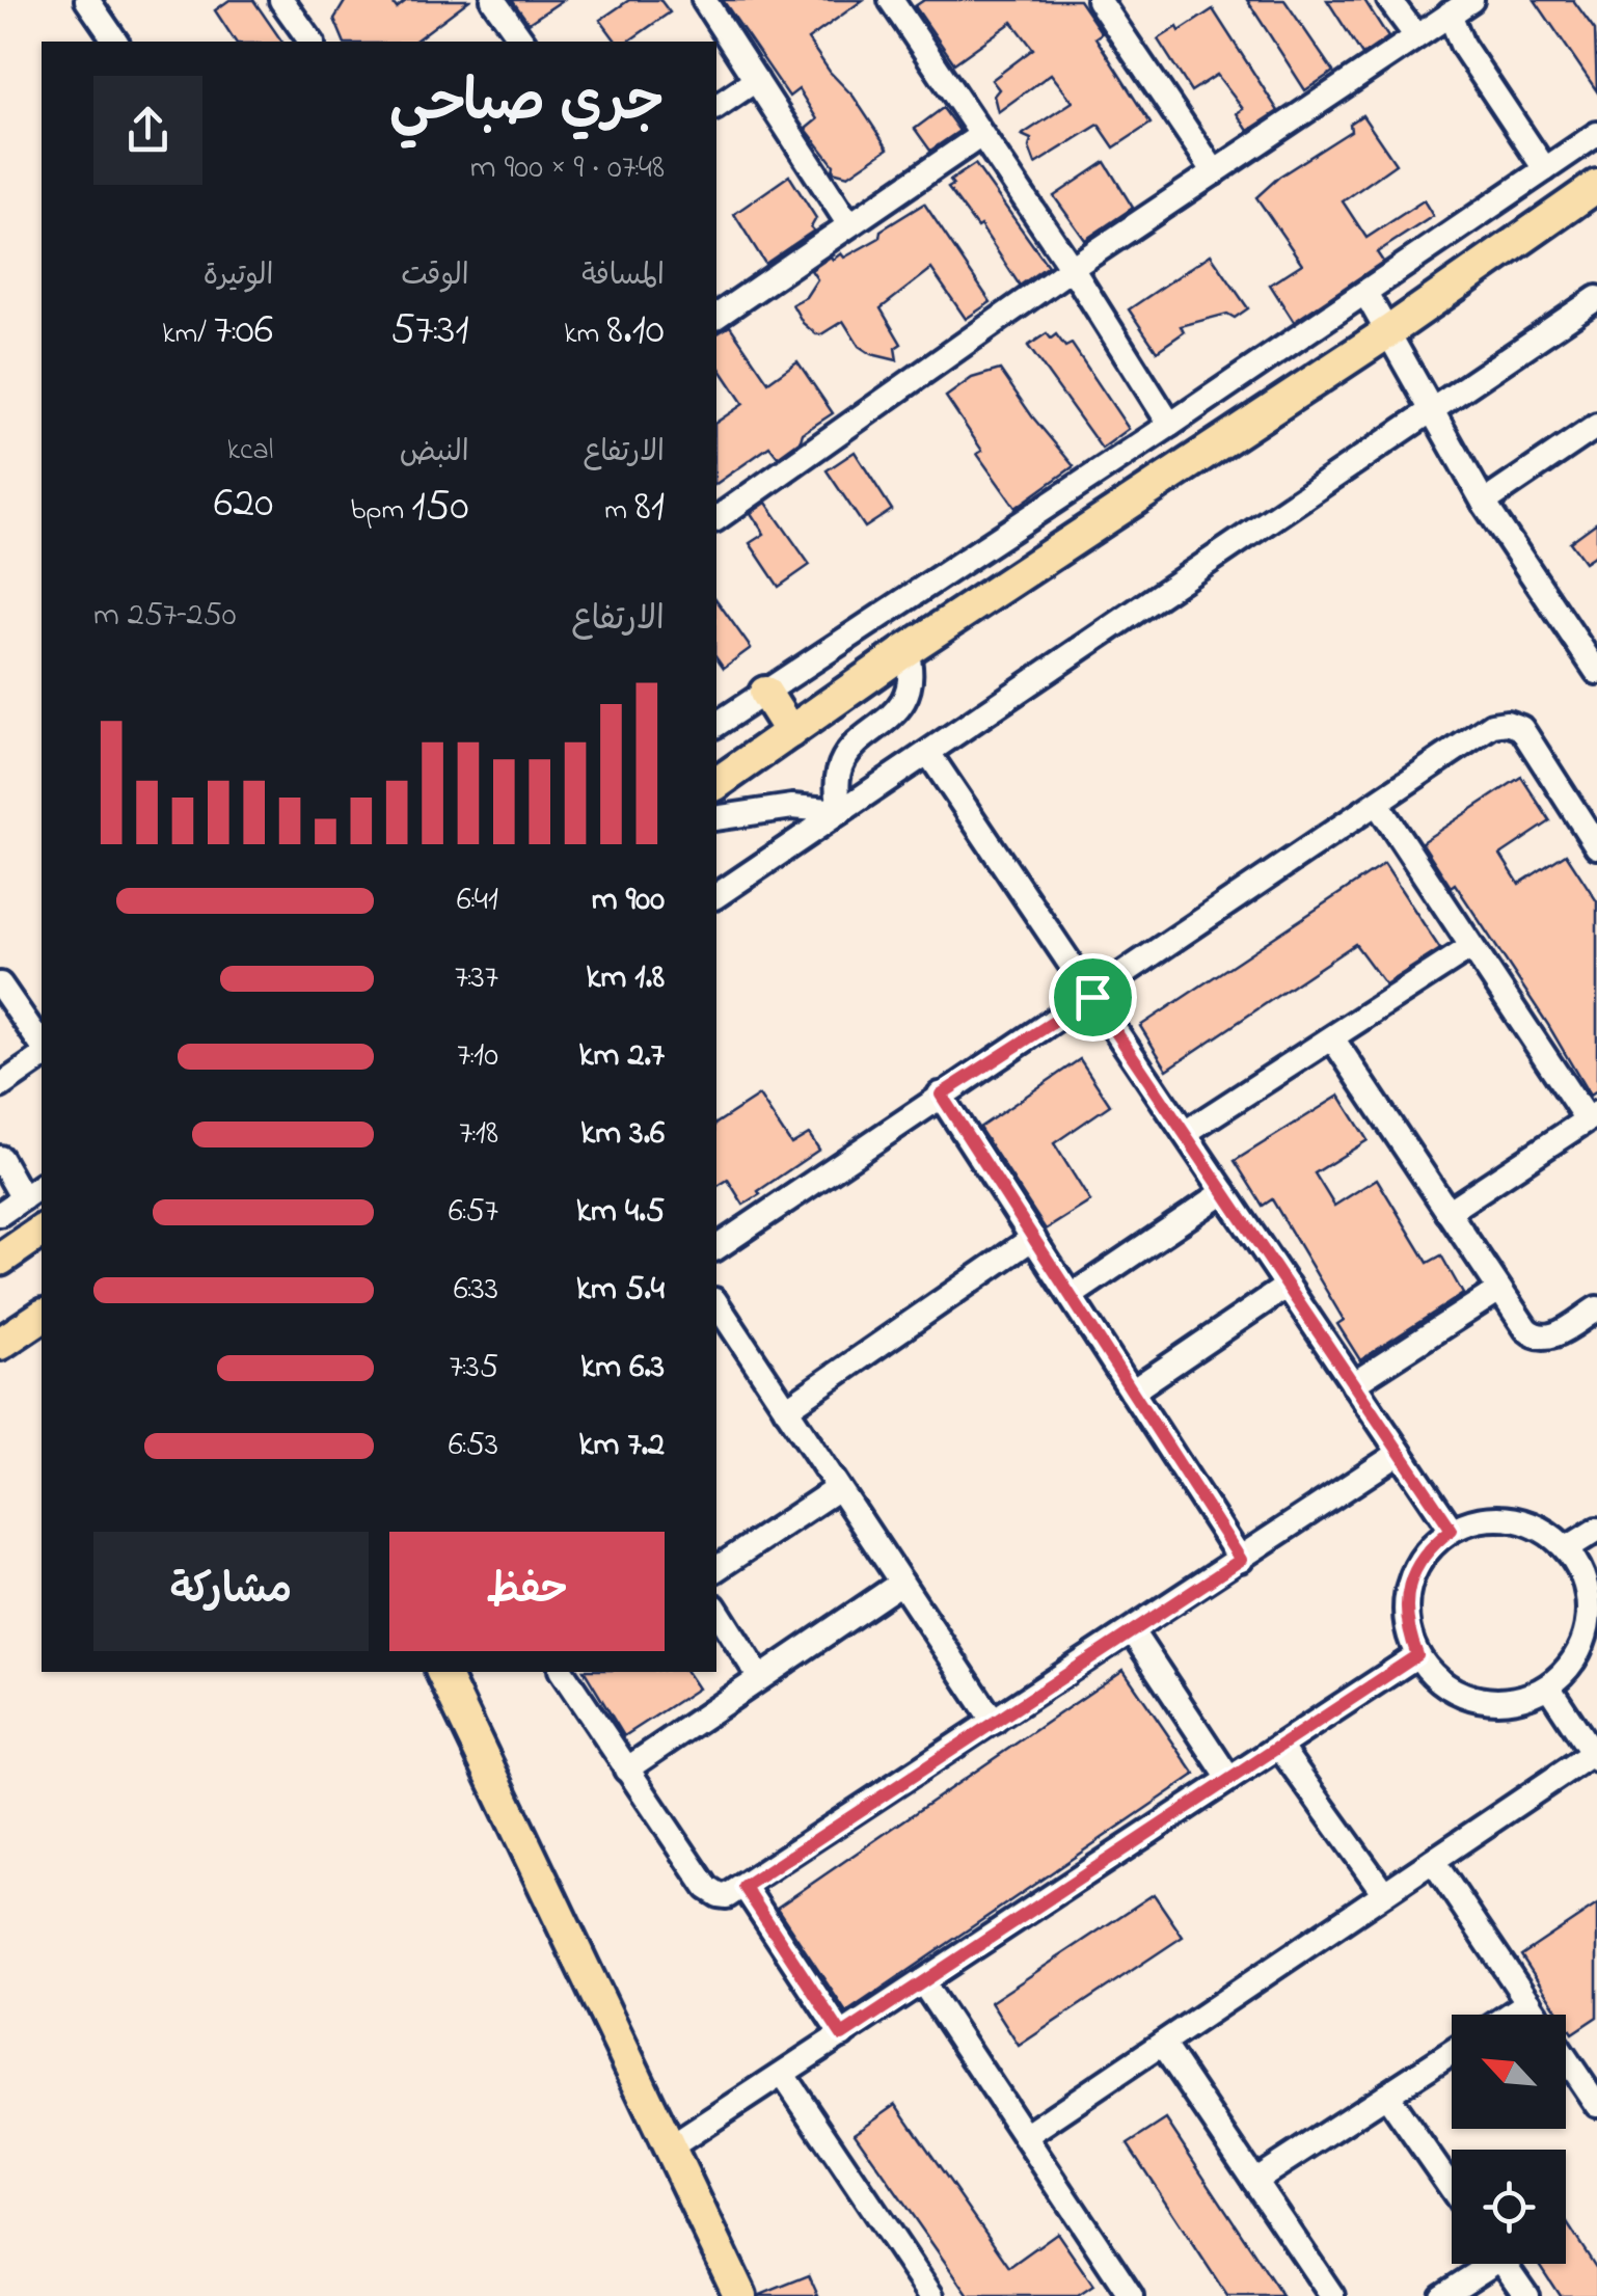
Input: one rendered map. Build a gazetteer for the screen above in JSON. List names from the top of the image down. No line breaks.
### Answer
{"north":"top left","page":{"heading":["جري صباحي","07:48 · 9 × 900 m"],"stats":[["المسافة","8.10 km"],["الوقت","57:31"],["الوتيرة","7:06 /km"],["الارتفاع","81 m"],["النبض","150 bpm"],["kcal","620"]],"chart":["الارتفاع","250–257 m"],"list":[{"name":"900 m","note":"6:41"},{"name":"1.8 km","note":"7:37"},{"name":"2.7 km","note":"7:10"},{"name":"3.6 km","note":"7:18"},{"name":"4.5 km","note":"6:57"},{"name":"5.4 km","note":"6:33"},{"name":"6.3 km","note":"7:35"},{"name":"7.2 km","note":"6:53"}],"buttons":["حفظ","مشاركة"]}}
